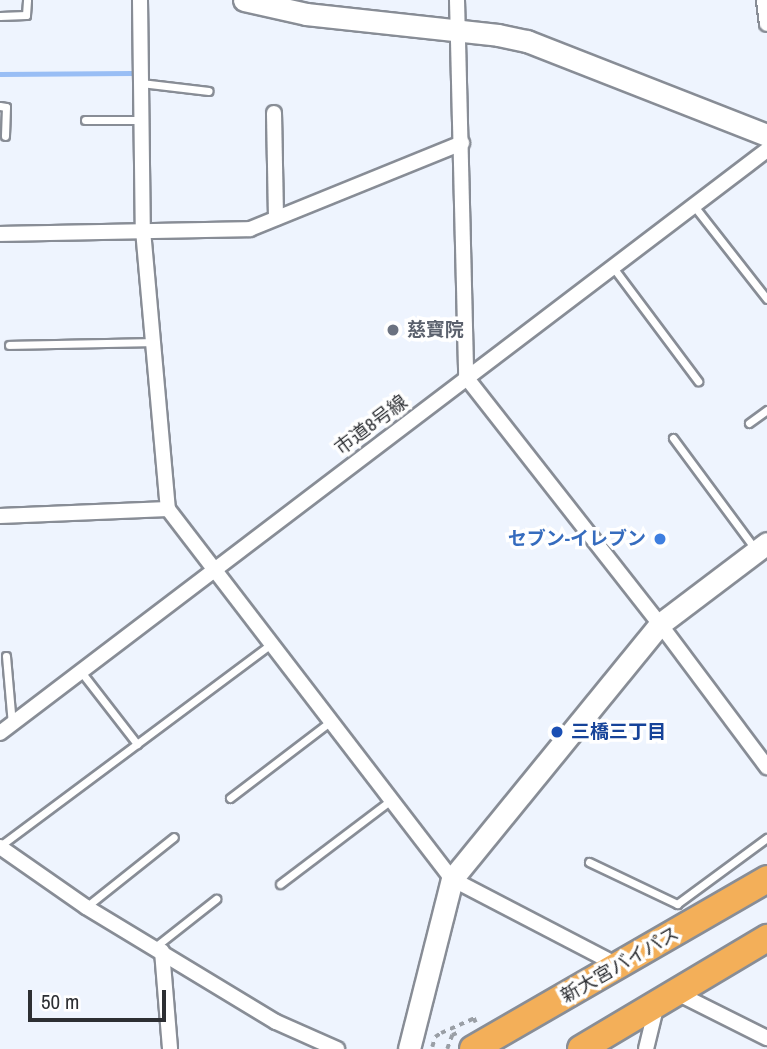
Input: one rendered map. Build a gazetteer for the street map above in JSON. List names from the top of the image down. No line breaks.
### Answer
{"streets":{"highway":["新大宮バイパス"],"street":["市道8号線"]},"places":["慈寶院","セブン-イレブン","三橋三丁目"],"scale_bar":"50 m"}
